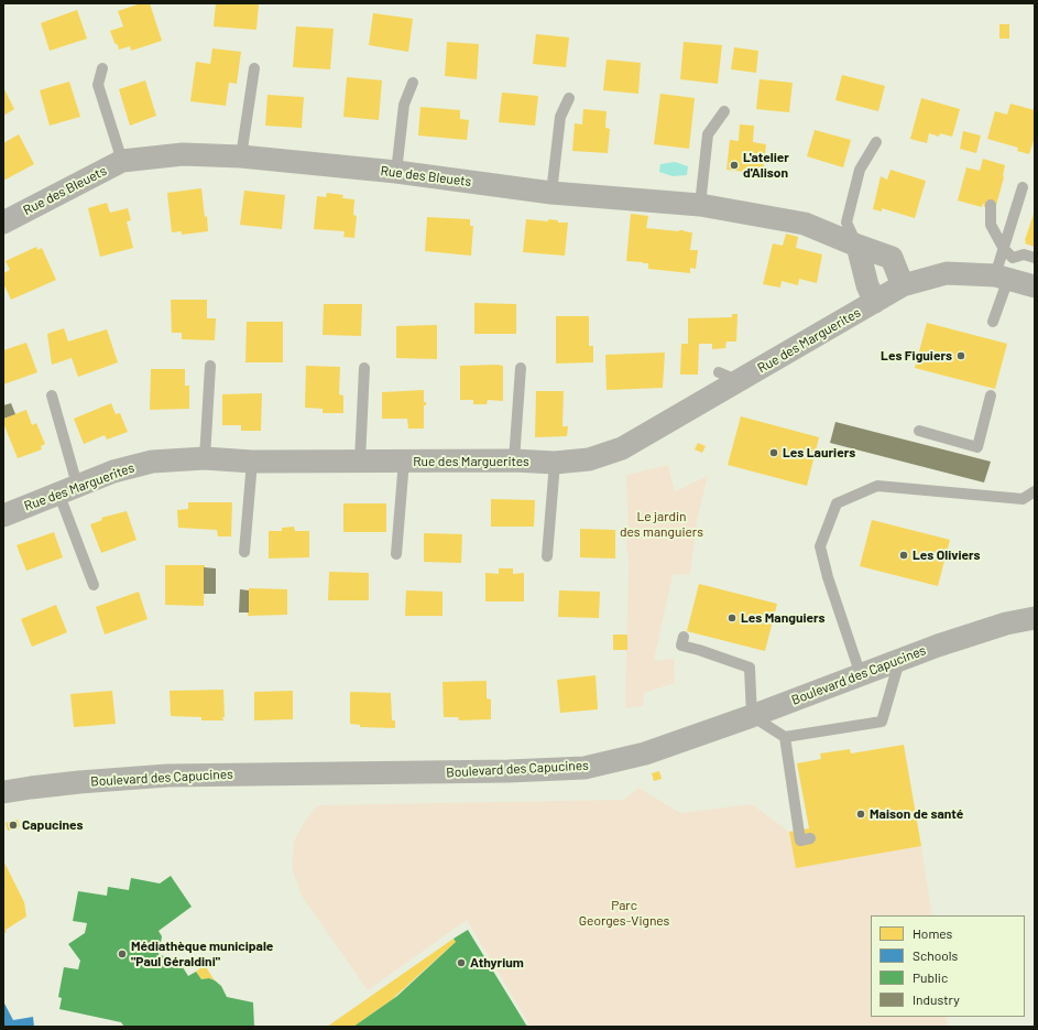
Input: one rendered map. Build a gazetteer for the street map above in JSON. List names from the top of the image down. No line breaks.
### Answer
{"streets":{"street":["Rue des Bleuets","Rue des Marguerites","Boulevard des Capucines"]},"crossings":[["Rue des Bleuets","Rue des Marguerites"]],"parks":["Le jardin des manguiers","Parc Georges-Vignes"],"places":["L'atelier d'Alison","Les Figuiers","Les Lauriers","Les Oliviers","Les Manguiers","Maison de santé","Capucines","Médiathèque municipale \"Paul Géraldini\"","Athyrium"],"legend":["Homes","Schools","Public","Industry"]}
